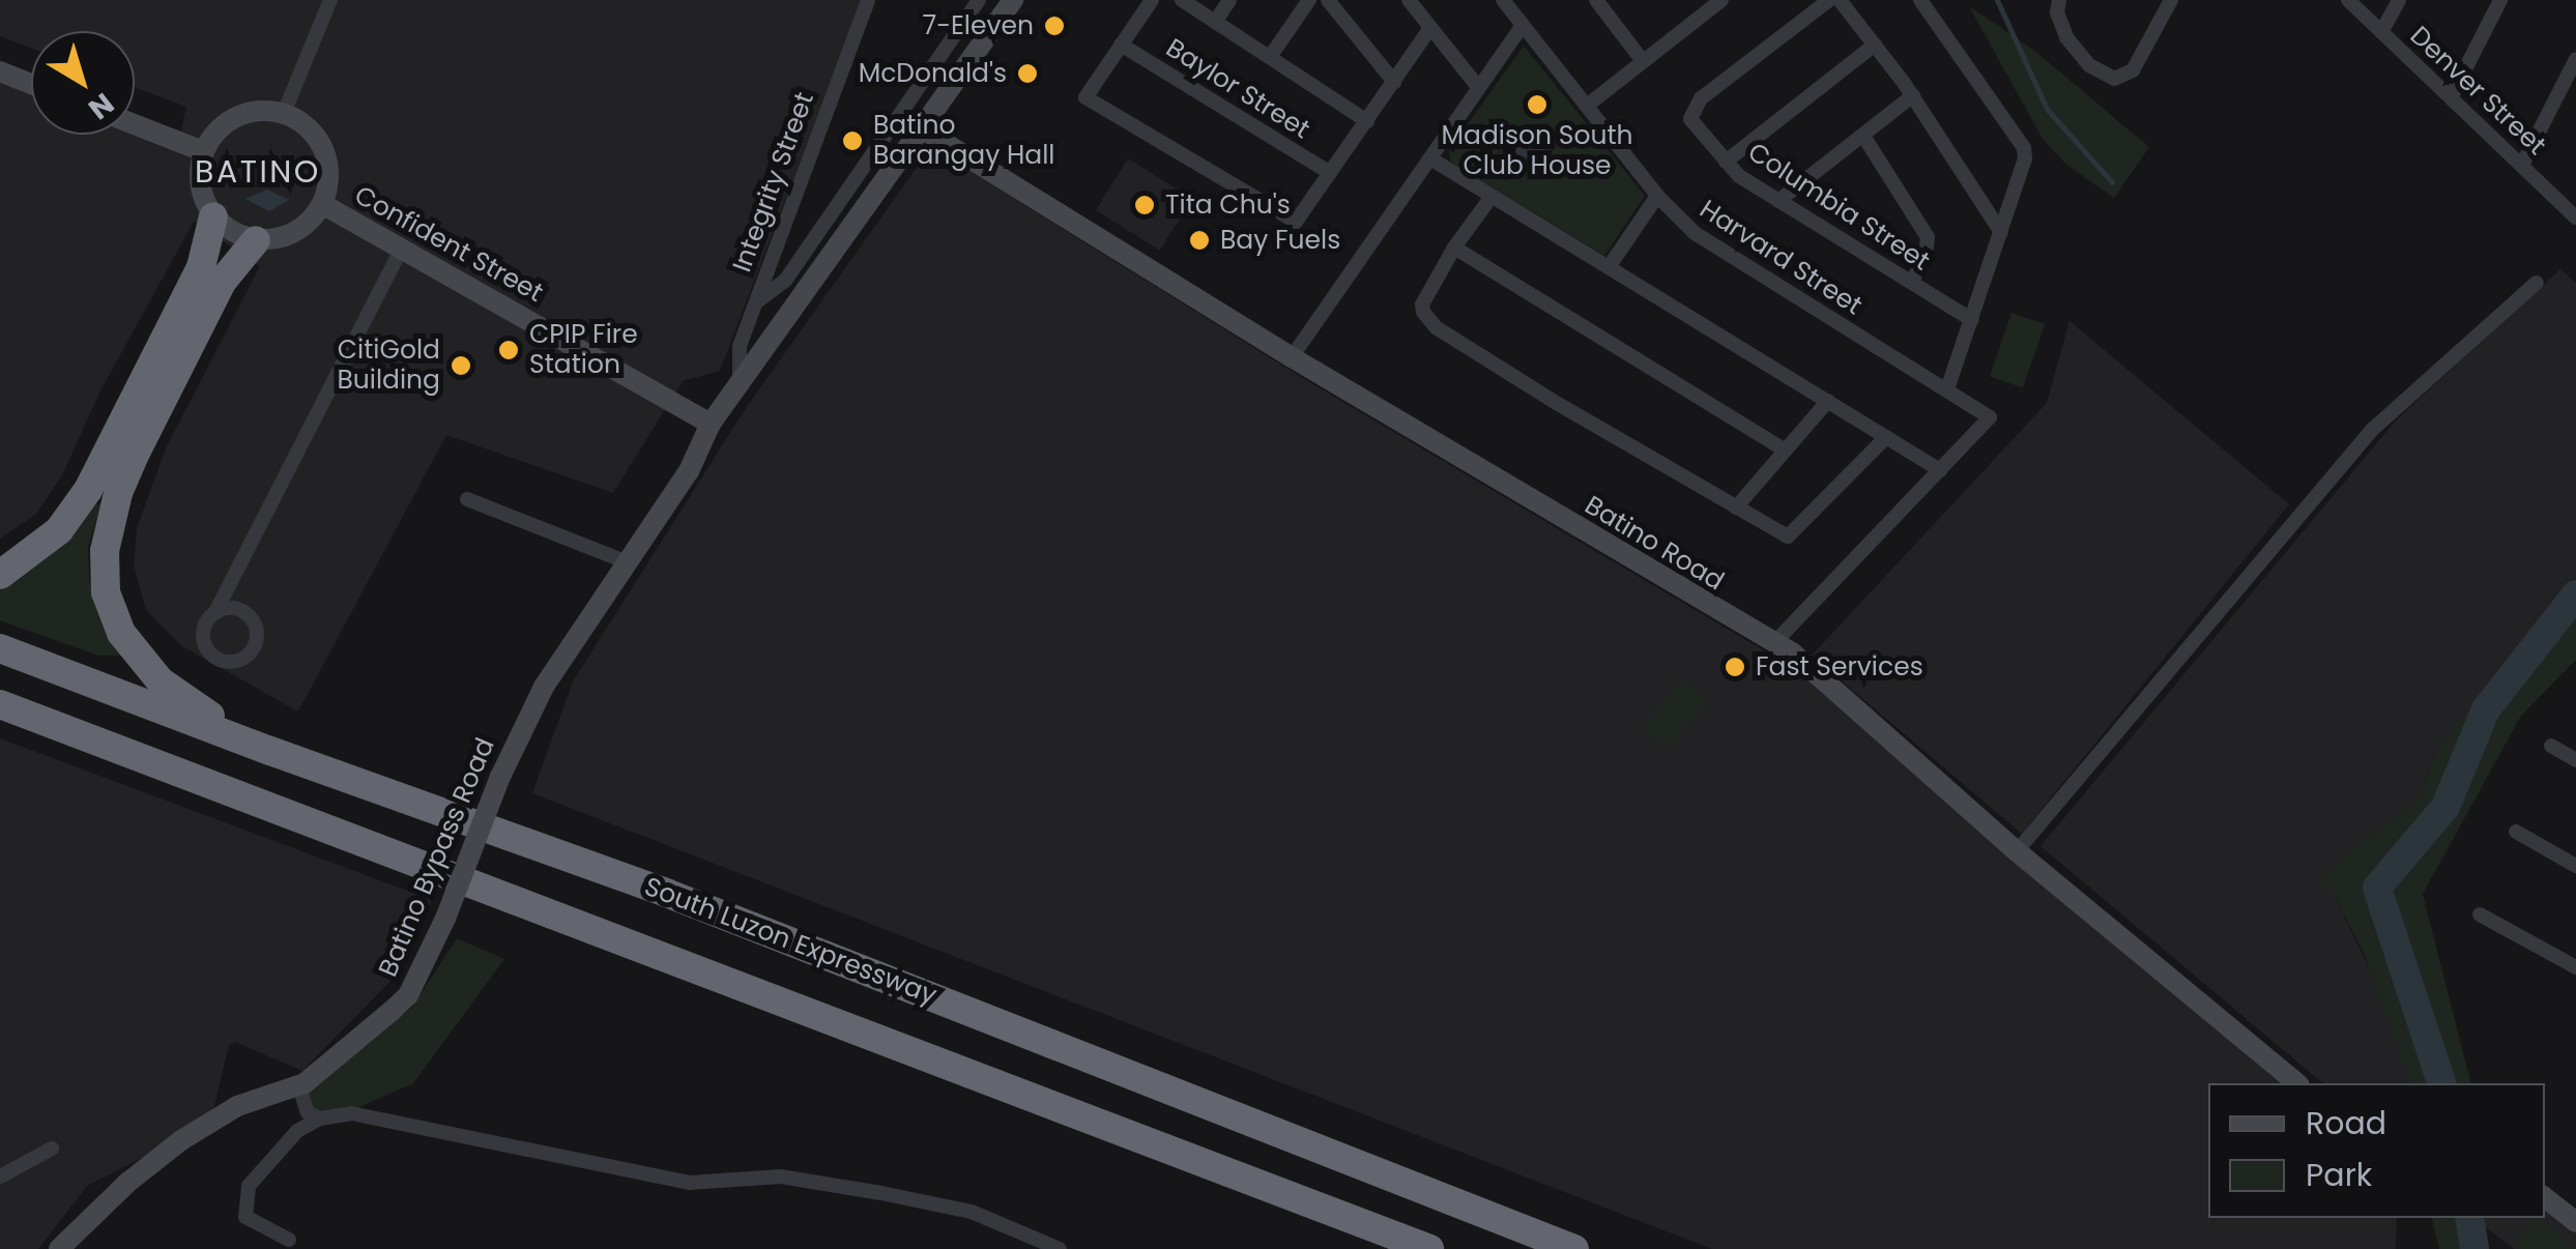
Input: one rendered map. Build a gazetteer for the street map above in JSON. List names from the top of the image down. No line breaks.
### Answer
{"streets":{"highway":["South Luzon Expressway"],"main road":["Confident Street","Batino Road","Batino Bypass Road"],"street":["Baylor Street","Denver Street","Integrity Street","Columbia Street","Harvard Street"]},"crossings":[["Integrity Street","Batino Bypass Road"],["Confident Street","Batino Bypass Road"],["Batino Road","Batino Bypass Road"]],"districts":["BATINO"],"places":["7-Eleven","McDonald's","Madison South Club House","Batino Barangay Hall","Tita Chu's","Bay Fuels","CPIP Fire Station","CitiGold Building","Fast Services"],"legend":["Road","Park"],"north":"bottom right"}
